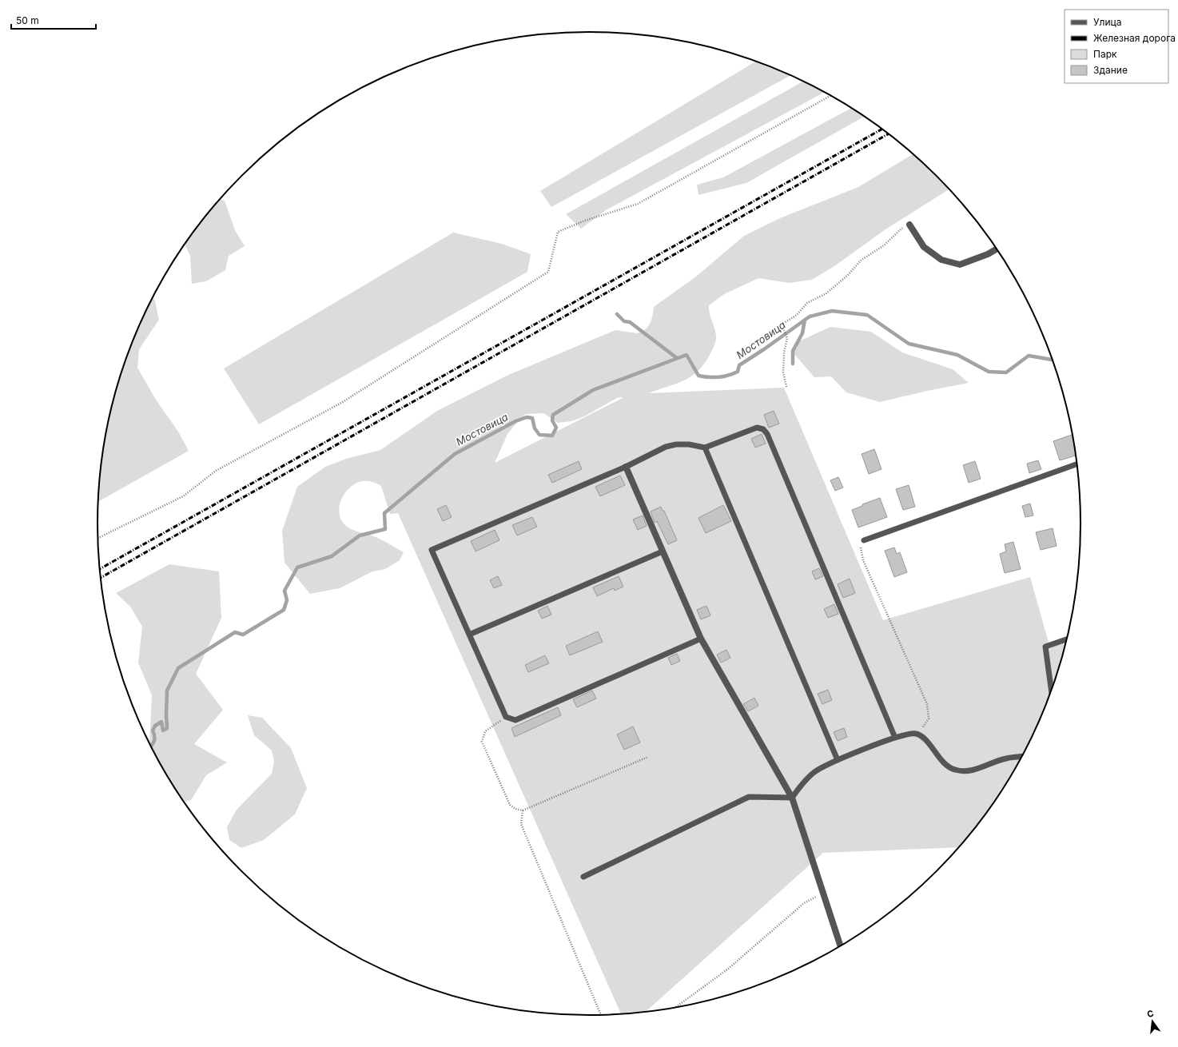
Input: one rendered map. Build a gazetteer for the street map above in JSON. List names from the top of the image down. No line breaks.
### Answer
{"water":["Мостовица"],"legend":["Улица","Железная дорога","Парк","Здание"],"scale_bar":"50 m","north":"top"}
